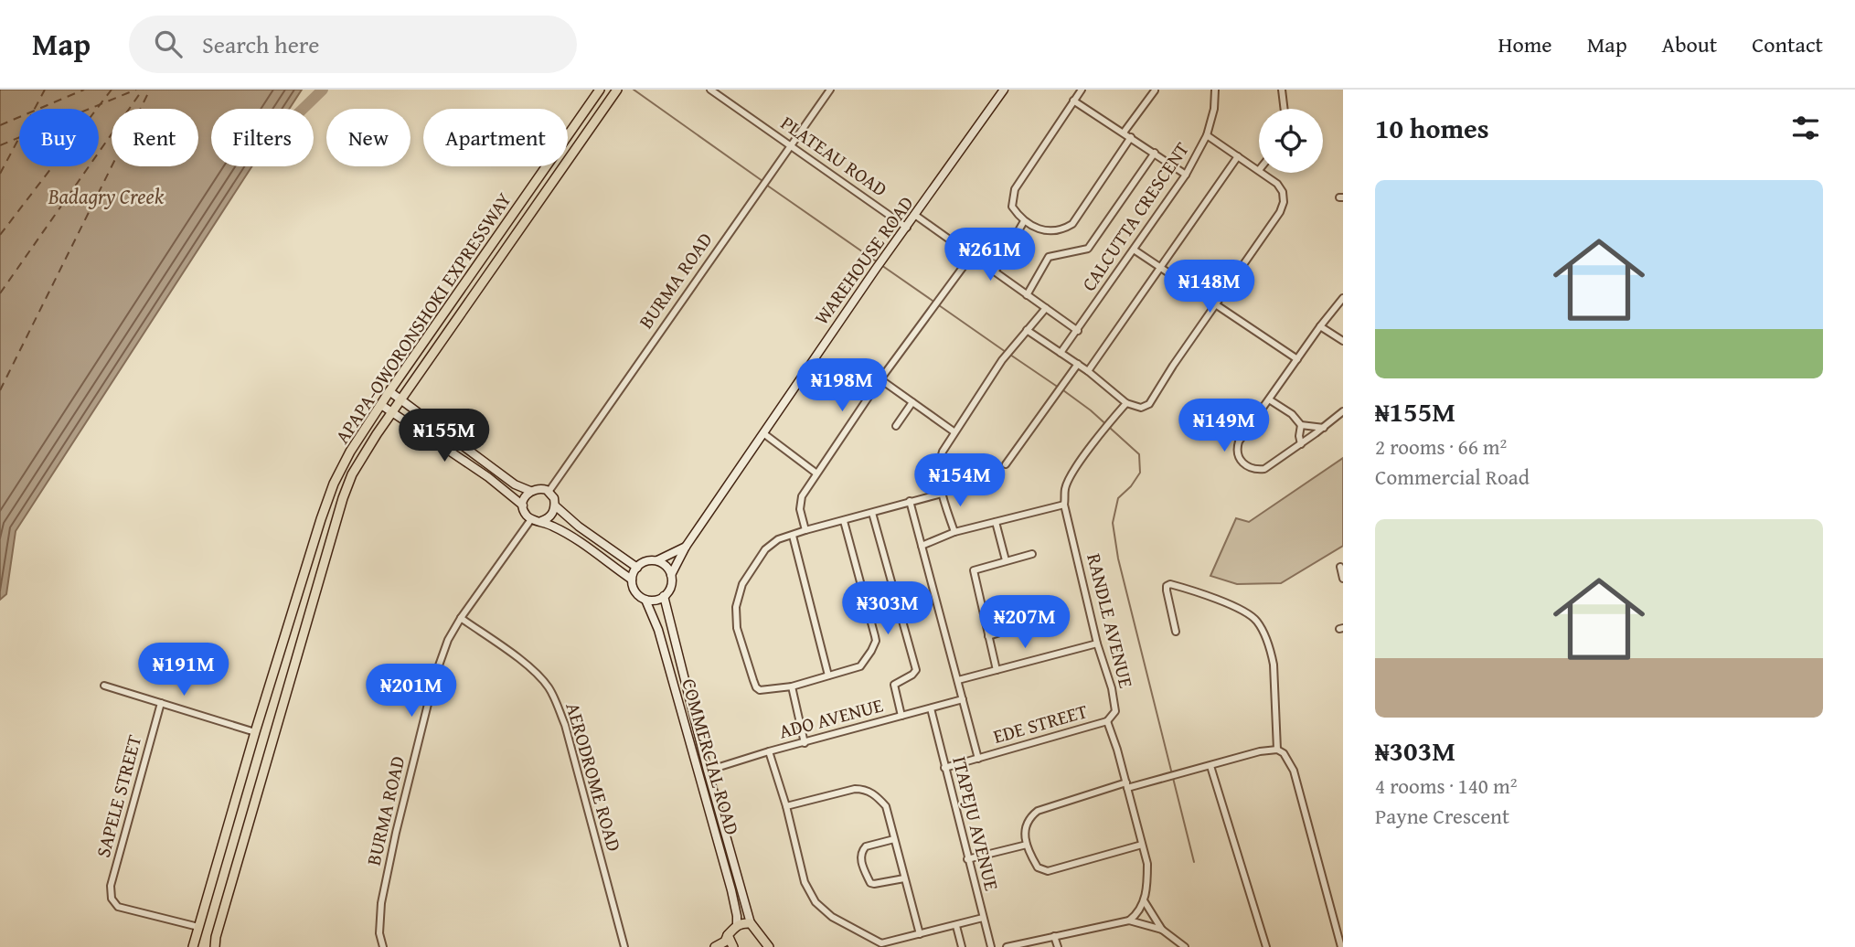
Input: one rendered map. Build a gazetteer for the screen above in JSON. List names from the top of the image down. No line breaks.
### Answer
{"streets":{"main road":["WAREHOUSE ROAD","APAPA-OWORONSHOKI EXPRESSWAY","COMMERCIAL ROAD"],"street":["PLATEAU ROAD","CALCUTTA CRESCENT","BURMA ROAD","RANDLE AVENUE","ADO AVENUE","EDE STREET","AERODROME ROAD","SAPELE STREET","ITAPEJU AVENUE"]},"crossings":[["PLATEAU ROAD","WAREHOUSE ROAD"],["PLATEAU ROAD","BURMA ROAD"],["WAREHOUSE ROAD","COMMERCIAL ROAD"],["BURMA ROAD","AERODROME ROAD"],["APAPA-OWORONSHOKI EXPRESSWAY","SAPELE STREET"],["RANDLE AVENUE","EDE STREET"],["ADO AVENUE","COMMERCIAL ROAD"],["ADO AVENUE","ITAPEJU AVENUE"],["EDE STREET","ITAPEJU AVENUE"]],"water":["Badagry Creek"],"page":{"header":"Map","search":"Search here","nav":["Home","Map","About","Contact"],"heading":"10 homes","chip":["Buy","Rent","Filters","New","Apartment"],"list":[{"name":"₦155M","note":"2 rooms · 66 m² · Commercial Road"},{"name":"₦303M","note":"4 rooms · 140 m² · Payne Crescent"}],"price":["₦261M","₦148M","₦198M","₦149M","₦155M","₦154M","₦303M","₦207M","₦191M","₦201M"]}}
